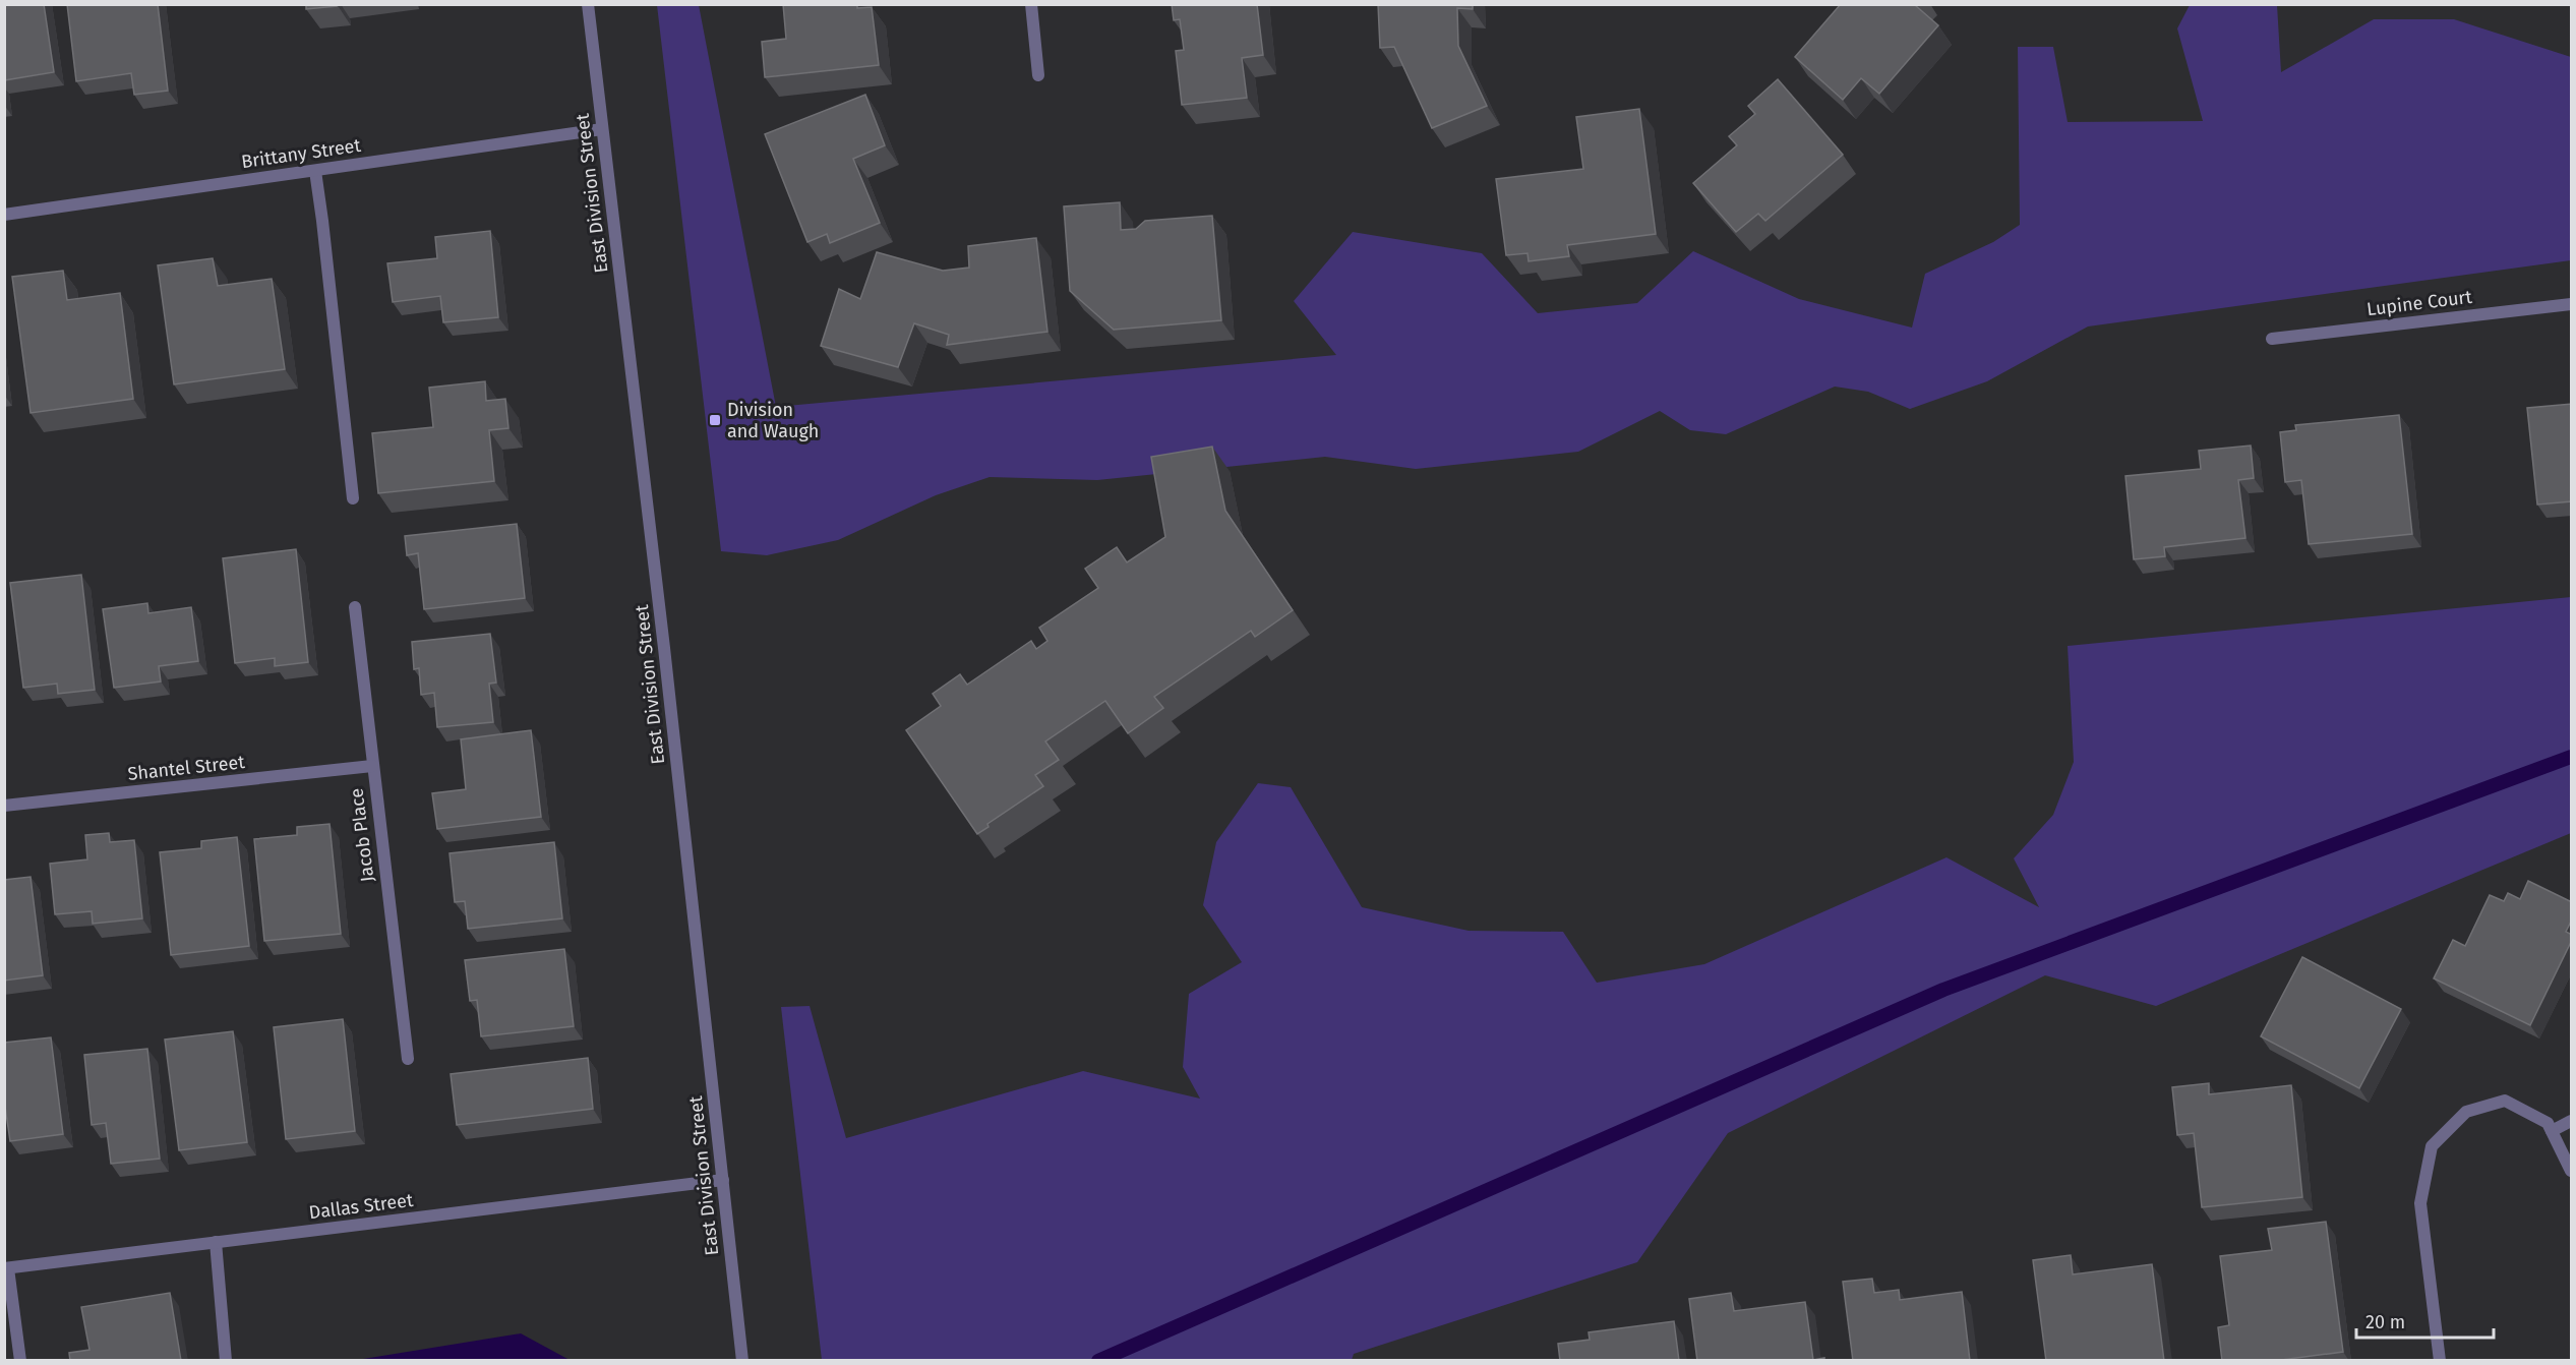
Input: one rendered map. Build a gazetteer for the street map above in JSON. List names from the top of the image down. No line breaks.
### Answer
{"streets":{"street":["Brittany Street","East Division Street","Lupine Court","Shantel Street","Jacob Place","Dallas Street"]},"crossings":[["Brittany Street","East Division Street"],["East Division Street","Dallas Street"],["Shantel Street","Jacob Place"]],"places":{"transit":["Division and Waugh"]},"scale_bar":"20 m"}
